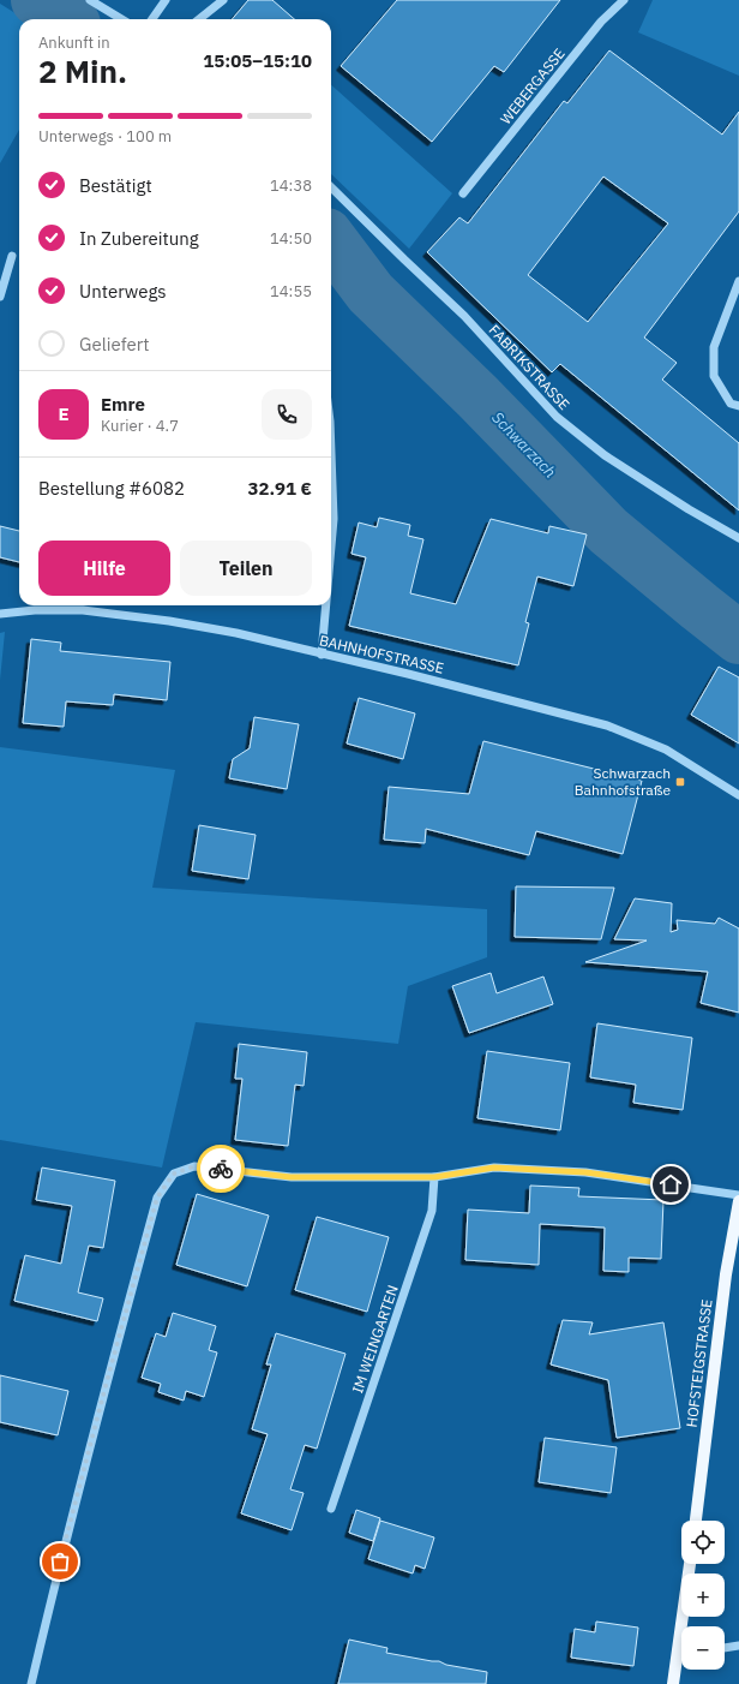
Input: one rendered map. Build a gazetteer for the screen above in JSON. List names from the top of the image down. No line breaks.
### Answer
{"streets":{"main road":["HOFSTEIGSTRASSE"],"street":["WEBERGASSE","FABRIKSTRASSE","BAHNHOFSTRASSE","IM WEINGARTEN"]},"water":["Schwarzach"],"places":{"transit":["Schwarzach Bahnhofstraße"]},"page":{"heading":["2 Min.","Ankunft in","15:05–15:10"],"panel":["Emre","Kurier · 4.7","Bestellung #6082","32.91 €"],"bar":"Unterwegs · 100 m","list":[["Bestätigt","14:38"],["In Zubereitung","14:50"],["Unterwegs","14:55"],"Geliefert"],"round":"E","buttons":["Hilfe","Teilen"],"map_buttons":["+","−"]}}
